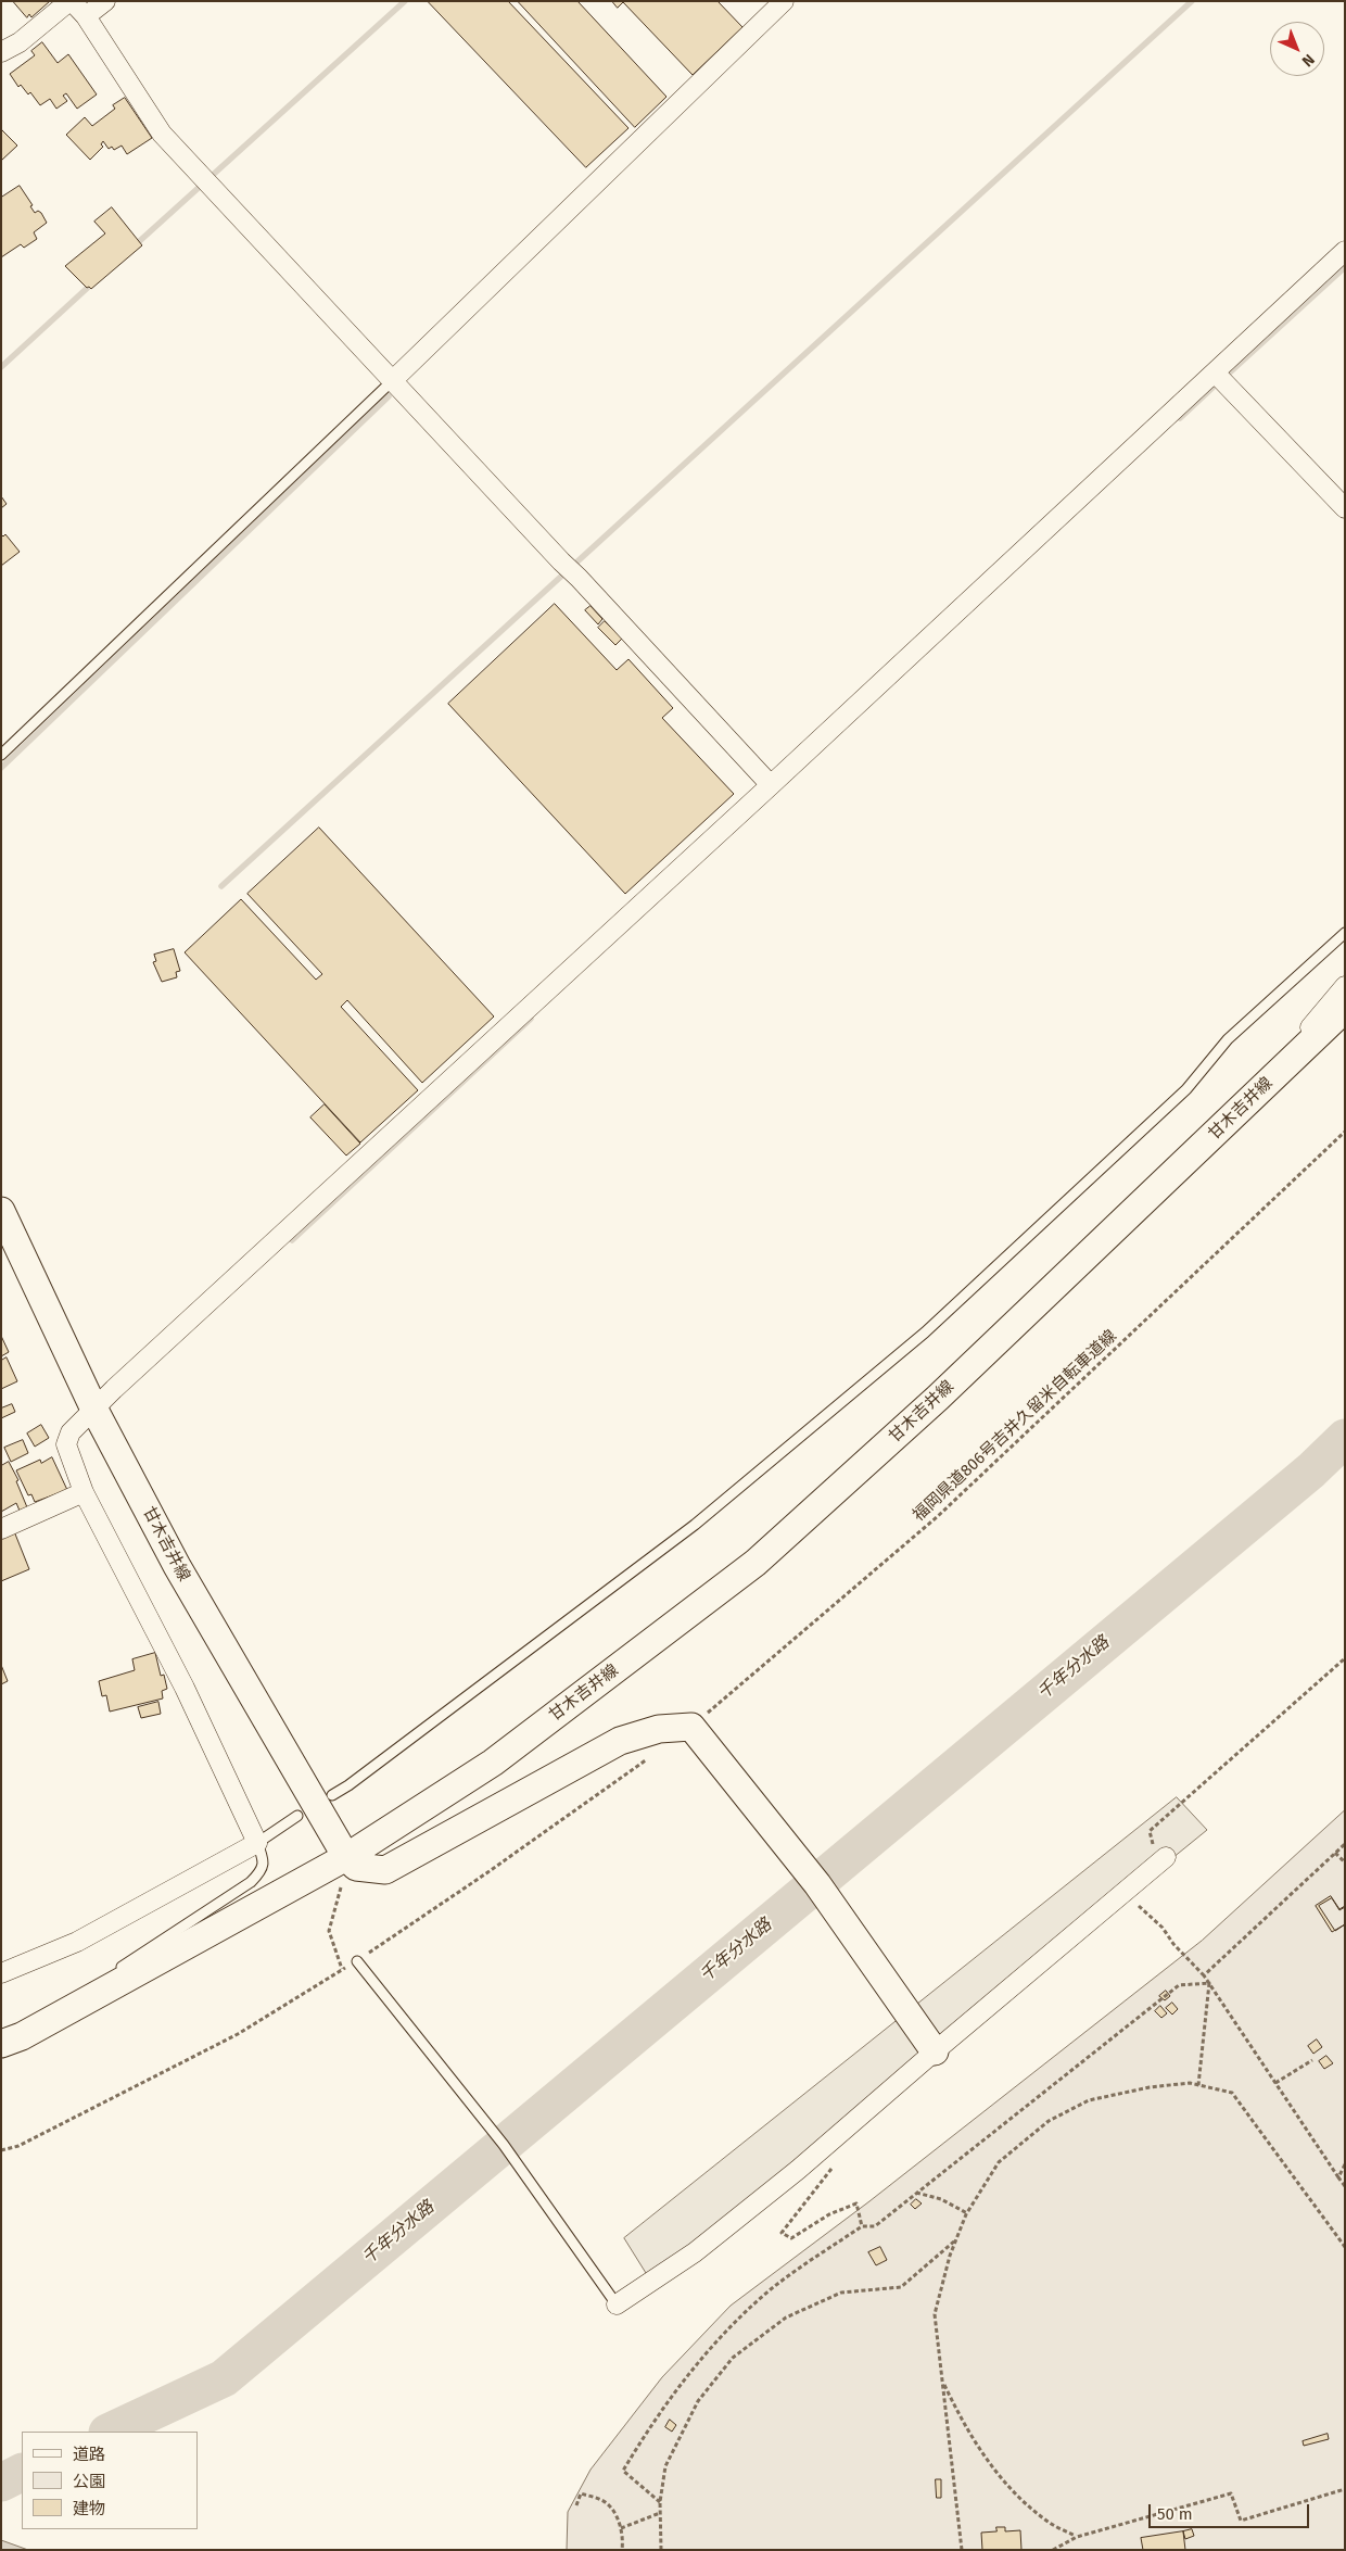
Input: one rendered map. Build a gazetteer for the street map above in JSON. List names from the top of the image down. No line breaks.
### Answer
{"streets":{"main road":["甘木吉井線"],"path":["福岡県道806号吉井久留米自転車道線"]},"water":["千年分水路"],"legend":["道路","公園","建物"],"scale_bar":"50 m","north":"bottom right"}
